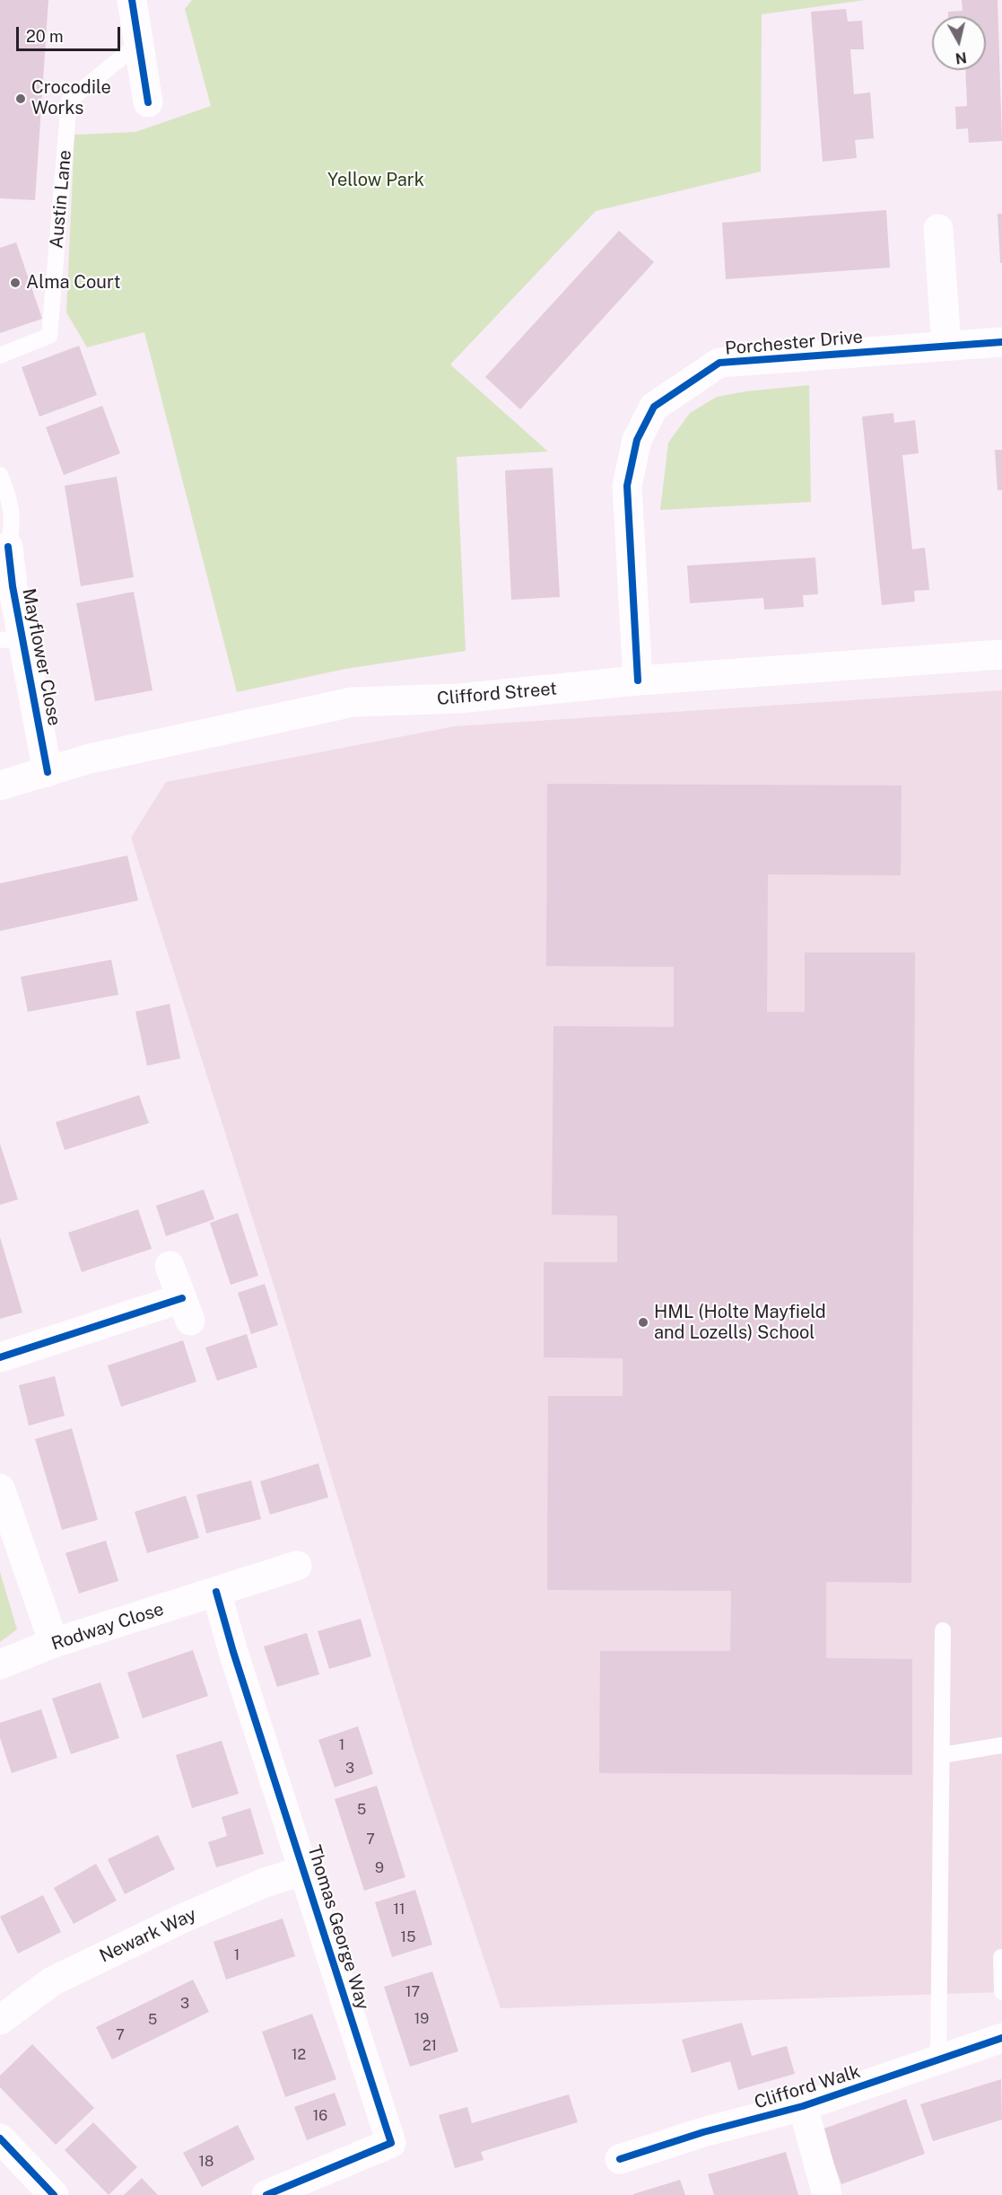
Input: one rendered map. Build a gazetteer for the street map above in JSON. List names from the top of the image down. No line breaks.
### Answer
{"streets":{"street":["Porchester Drive","Mayflower Close","Clifford Street","Rodway Close","Thomas George Way","Newark Way","Clifford Walk"],"lane":["Austin Lane"]},"crossings":[["Porchester Drive","Clifford Street"],["Mayflower Close","Clifford Street"],["Rodway Close","Thomas George Way"],["Thomas George Way","Newark Way"]],"parks":["Yellow Park"],"places":["Crocodile Works","Alma Court","HML (Holte Mayfield and Lozells) School"],"house_numbers":["1","3","5","7","9","11","15","1","17","3","19","5","7","21","12","16","18"],"scale_bar":"20 m","north":"bottom"}
